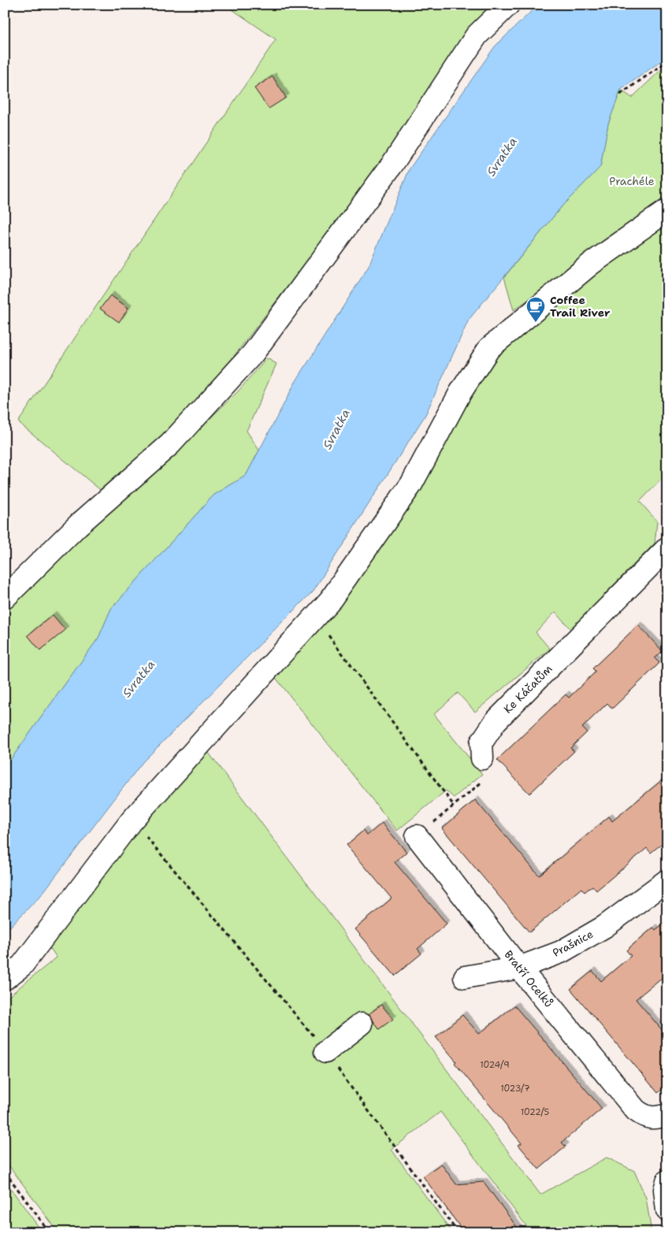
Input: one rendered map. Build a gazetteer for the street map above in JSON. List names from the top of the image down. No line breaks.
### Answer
{"streets":{"street":["Ke Káčatům","Prašnice","Bratří Ocelků"]},"crossings":[["Prašnice","Bratří Ocelků"]],"water":["Svratka"],"parks":["Prachéle"],"places":{"cafe":["Coffee Trail River"]},"house_numbers":["1024/9","1023/7","1022/5"]}
